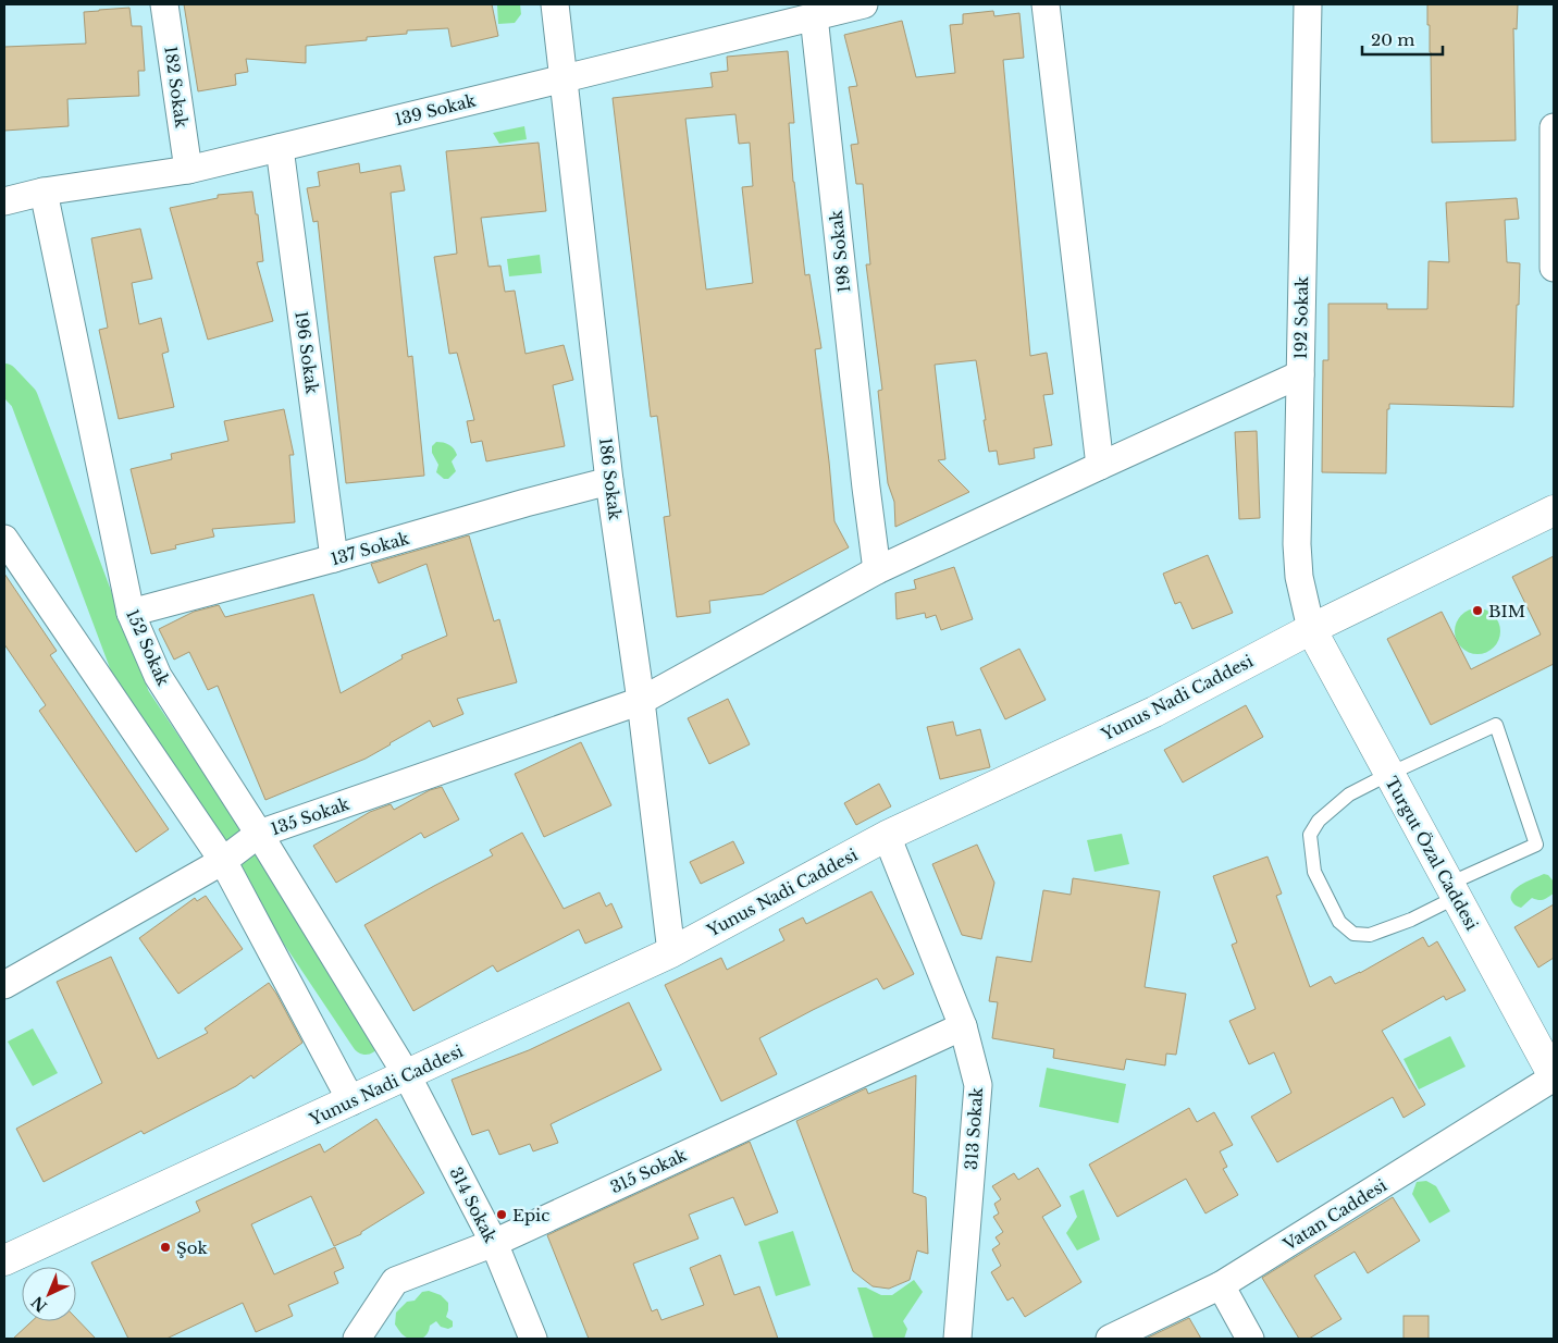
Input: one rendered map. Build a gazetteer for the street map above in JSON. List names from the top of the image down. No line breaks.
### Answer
{"streets":{"street":["182 Sokak","139 Sokak","198 Sokak","192 Sokak","196 Sokak","186 Sokak","137 Sokak","152 Sokak","Yunus Nadi Caddesi","135 Sokak","Turgut Özal Caddesi","313 Sokak","315 Sokak","314 Sokak","Vatan Caddesi"]},"crossings":[["182 Sokak","139 Sokak"],["139 Sokak","198 Sokak"],["139 Sokak","196 Sokak"],["139 Sokak","186 Sokak"],["139 Sokak","152 Sokak"],["198 Sokak","135 Sokak"],["192 Sokak","Yunus Nadi Caddesi"],["192 Sokak","135 Sokak"],["192 Sokak","Turgut Özal Caddesi"],["196 Sokak","137 Sokak"],["186 Sokak","137 Sokak"],["186 Sokak","Yunus Nadi Caddesi"],["186 Sokak","135 Sokak"],["137 Sokak","152 Sokak"],["152 Sokak","Yunus Nadi Caddesi"],["152 Sokak","135 Sokak"],["152 Sokak","314 Sokak"],["Yunus Nadi Caddesi","Turgut Özal Caddesi"],["Yunus Nadi Caddesi","313 Sokak"],["Yunus Nadi Caddesi","314 Sokak"],["Turgut Özal Caddesi","Vatan Caddesi"],["313 Sokak","315 Sokak"],["315 Sokak","314 Sokak"]],"places":["BIM","Epic","Şok"],"scale_bar":"20 m","north":"bottom left"}
